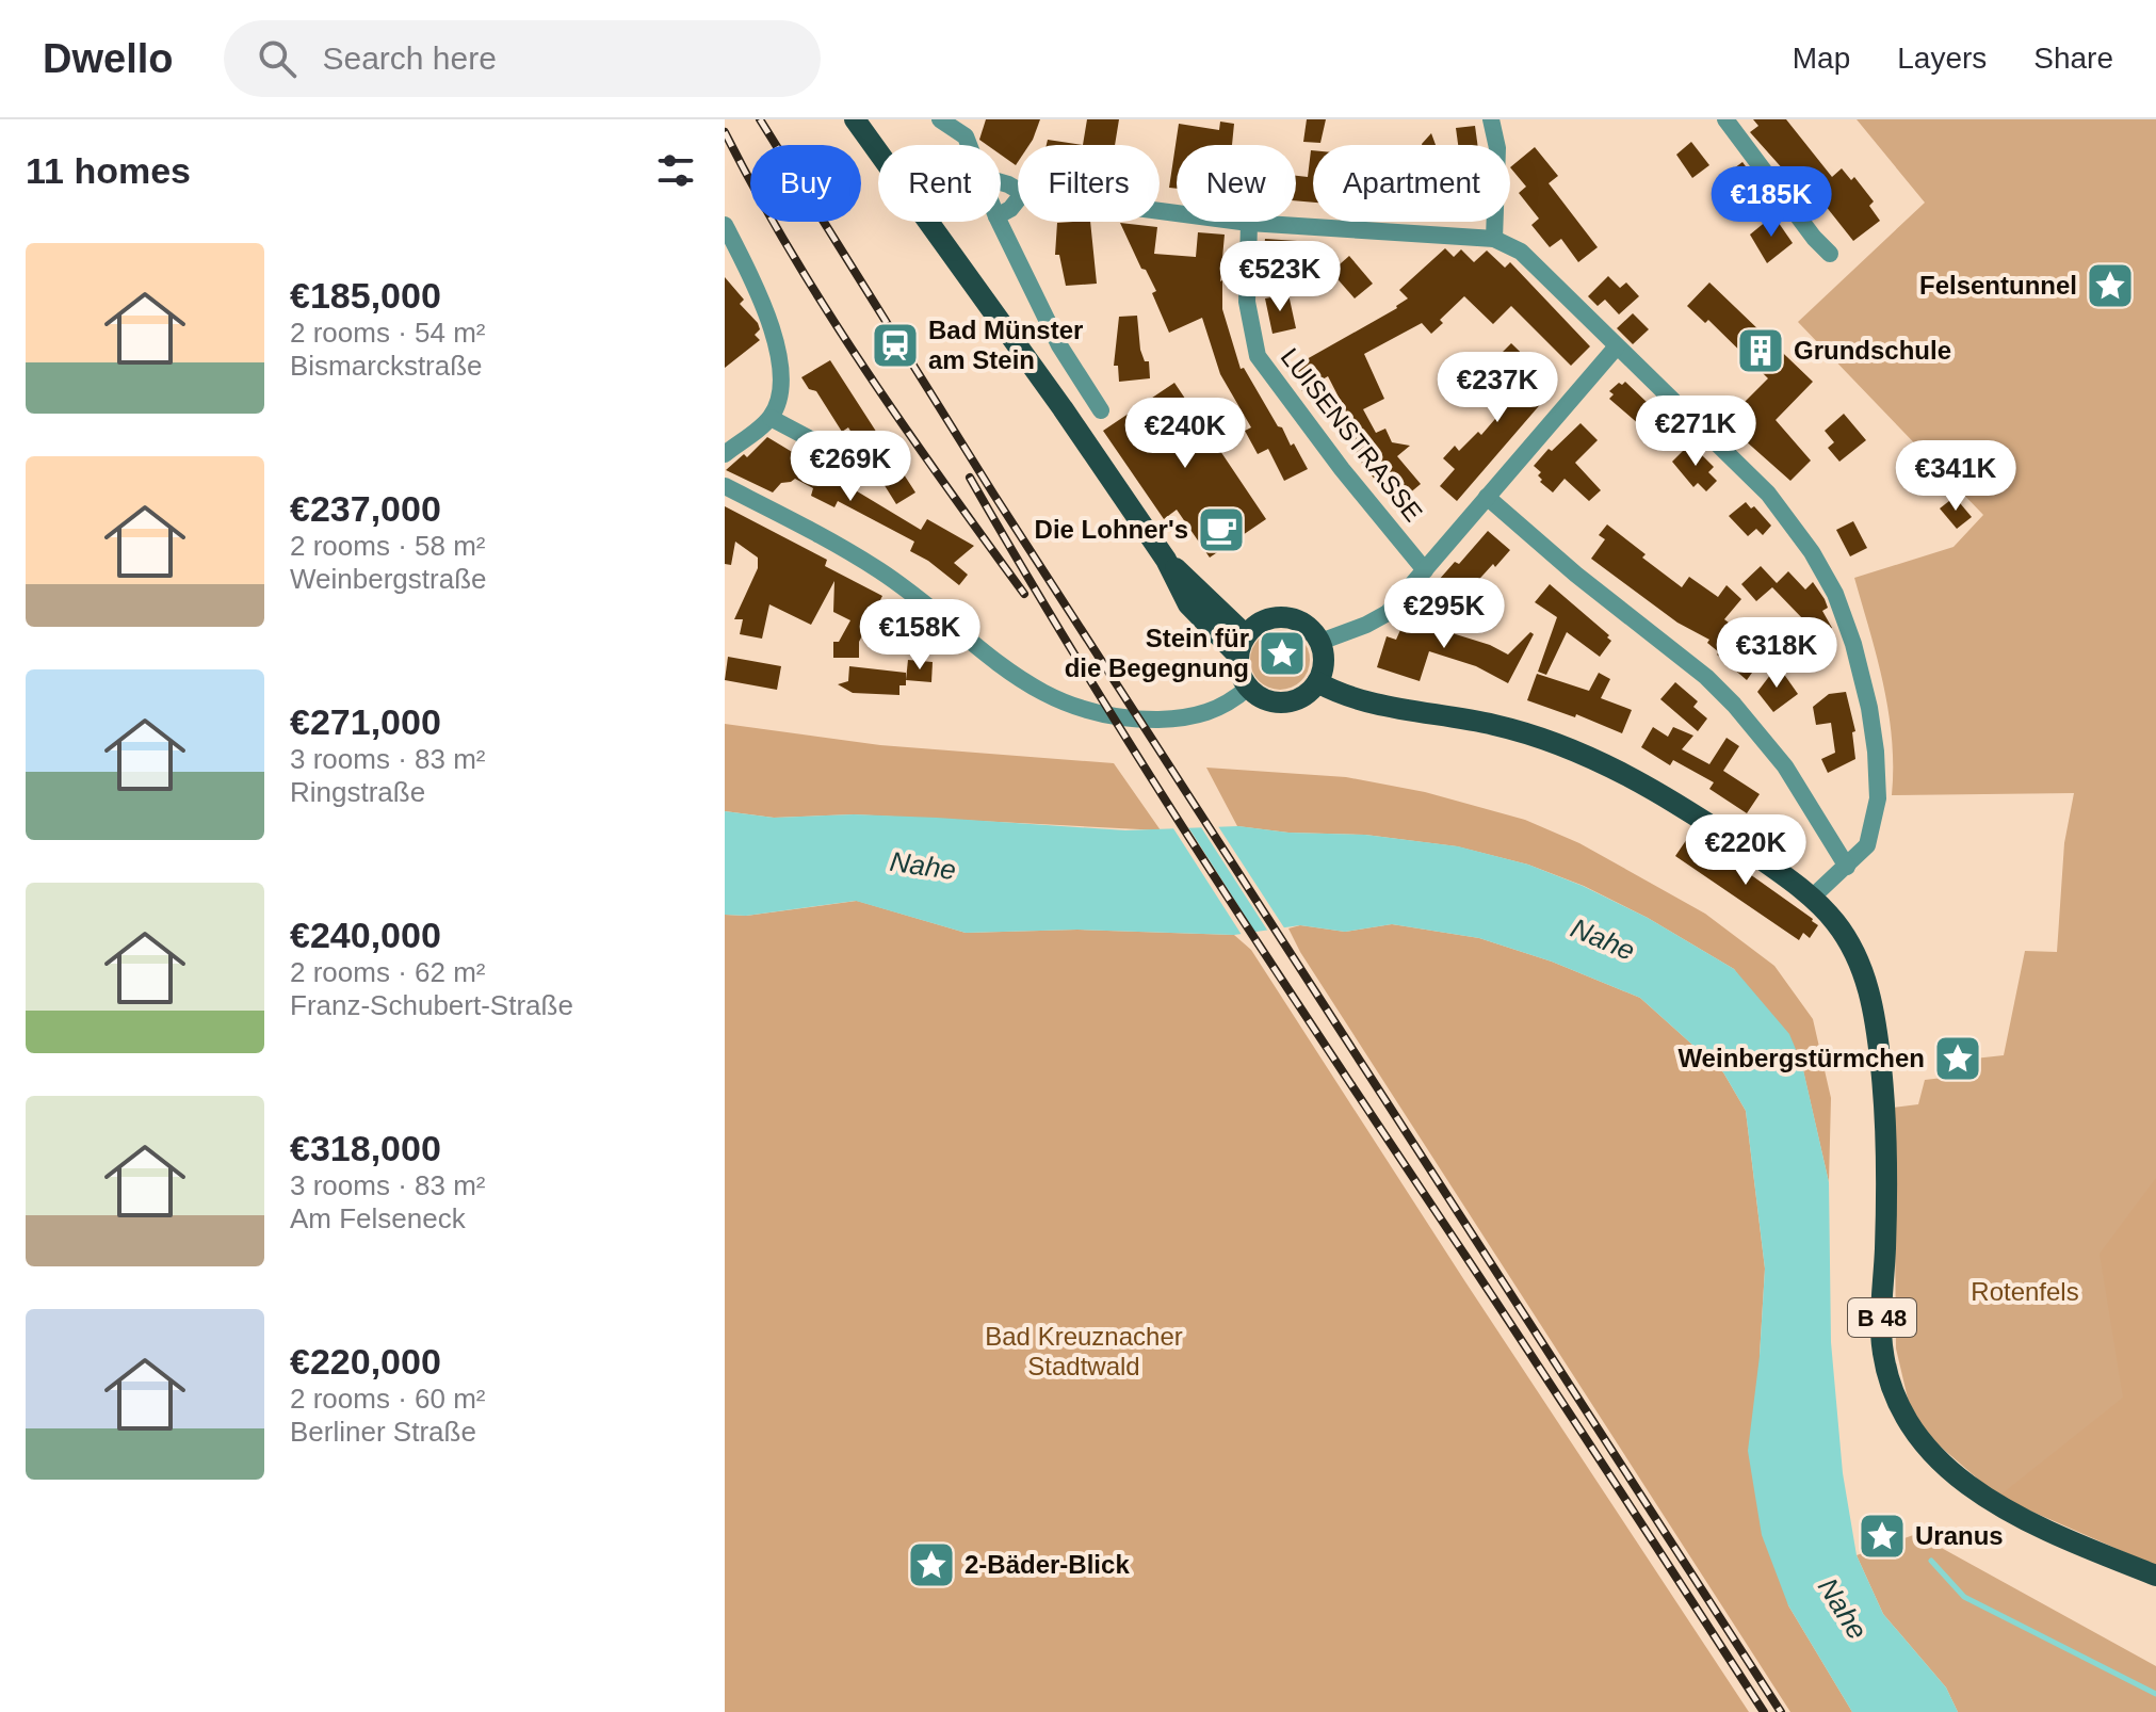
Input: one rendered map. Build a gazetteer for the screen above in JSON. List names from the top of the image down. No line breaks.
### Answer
{"streets":{"main road":["B 48"],"street":["LUISENSTRASSE"]},"water":["Nahe"],"parks":["Rotenfels","Bad Kreuznacher Stadtwald"],"places":{"place":["Felsentunnel","Stein für die Begegnung","Weinbergstürmchen","Uranus","2-Bäder-Blick"],"station":["Bad Münster am Stein"],"building":["Grundschule"],"cafe":["Die Lohner's"]},"page":{"header":"Dwello","search":"Search here","nav":["Map","Layers","Share"],"heading":"11 homes","chip":["Buy","Rent","Filters","New","Apartment"],"price":["€185K","€523K","€237K","€271K","€240K","€269K","€341K","€295K","€158K","€318K","€220K"],"list":[{"name":"€185,000","note":"2 rooms · 54 m² · Bismarckstraße"},{"name":"€237,000","note":"2 rooms · 58 m² · Weinbergstraße"},{"name":"€271,000","note":"3 rooms · 83 m² · Ringstraße"},{"name":"€240,000","note":"2 rooms · 62 m² · Franz-Schubert-Straße"},{"name":"€318,000","note":"3 rooms · 83 m² · Am Felseneck"},{"name":"€220,000","note":"2 rooms · 60 m² · Berliner Straße"}]}}
